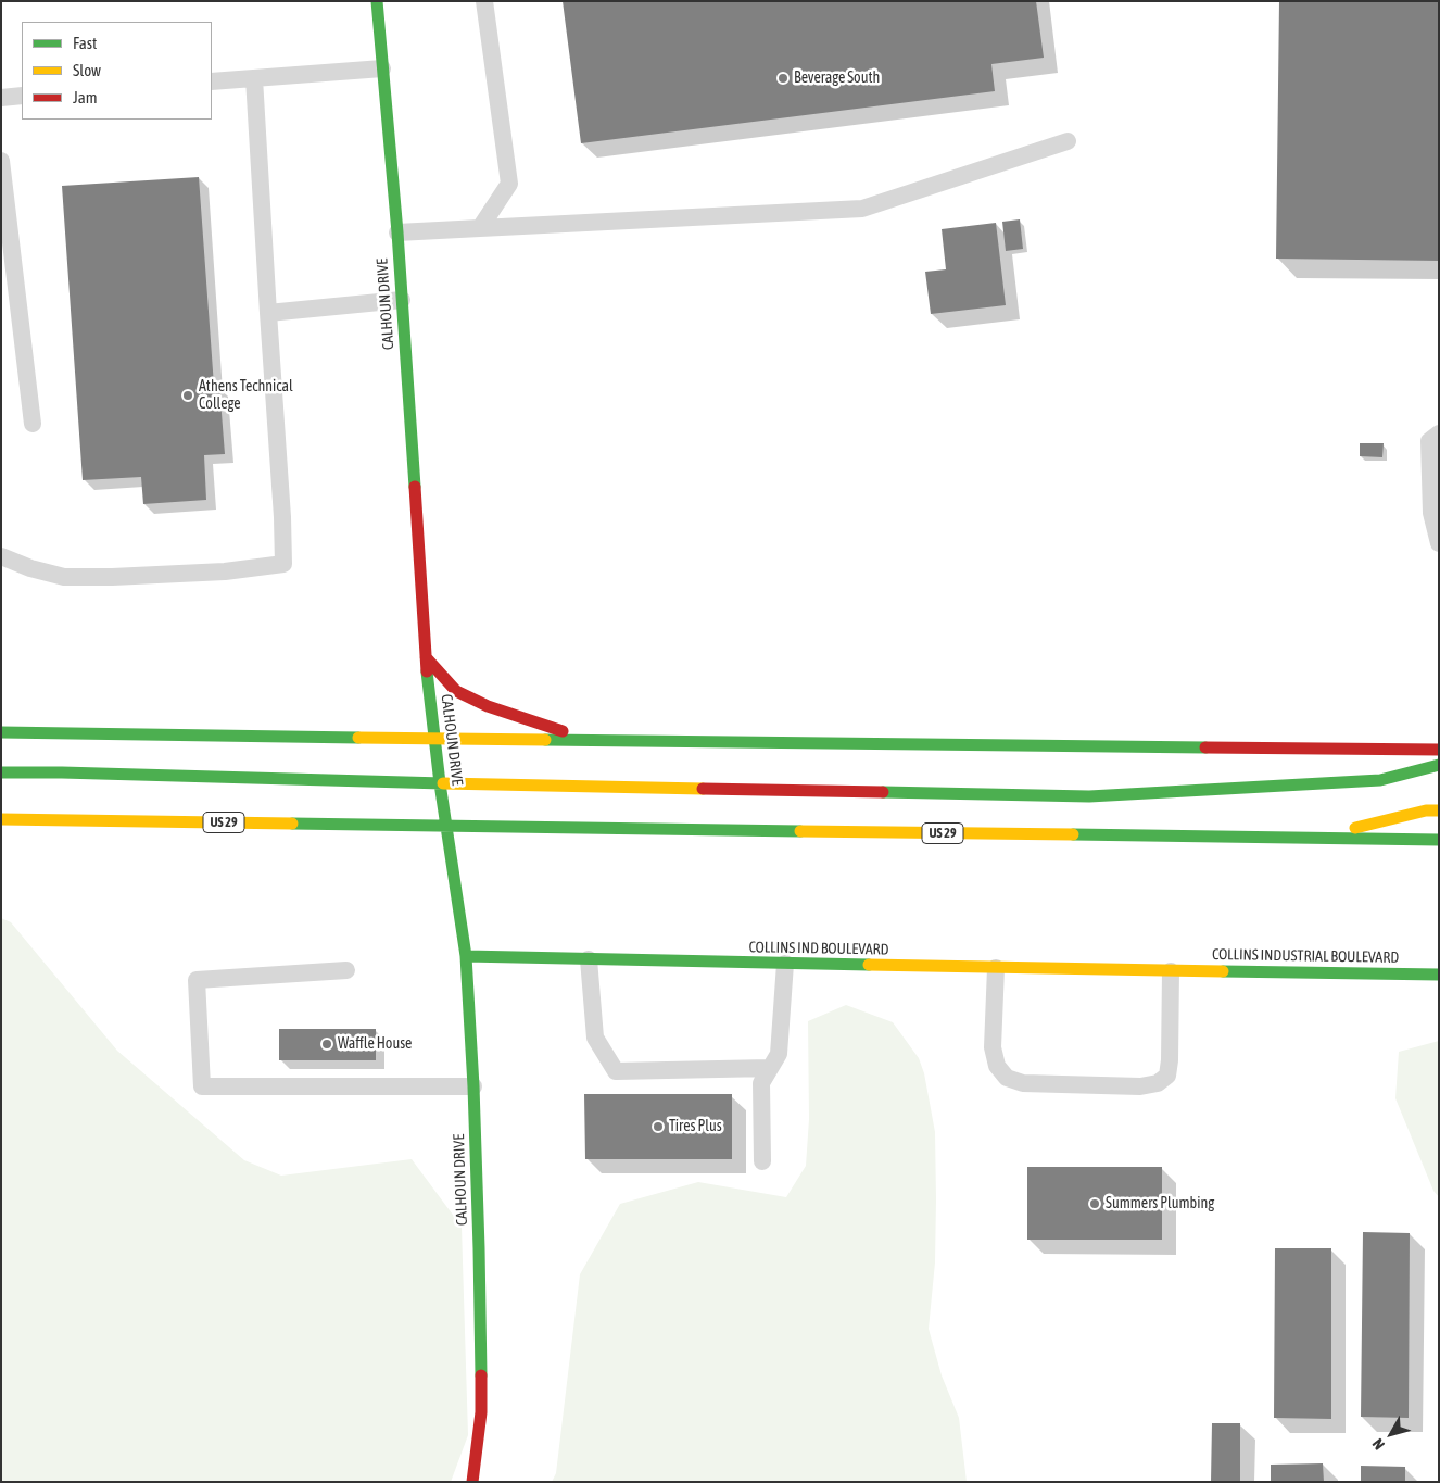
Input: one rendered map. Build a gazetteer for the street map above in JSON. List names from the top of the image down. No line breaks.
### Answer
{"streets":{"main road":["CALHOUN DRIVE","US 29","COLLINS IND BOULEVARD","COLLINS INDUSTRIAL BOULEVARD"]},"crossings":[["CALHOUN DRIVE","US 29"],["CALHOUN DRIVE","COLLINS IND BOULEVARD"],["COLLINS IND BOULEVARD","COLLINS INDUSTRIAL BOULEVARD"]],"places":["Beverage South","Athens Technical College","Waffle House","Tires Plus","Summers Plumbing"],"legend":["Fast","Slow","Jam"],"north":"bottom left"}
